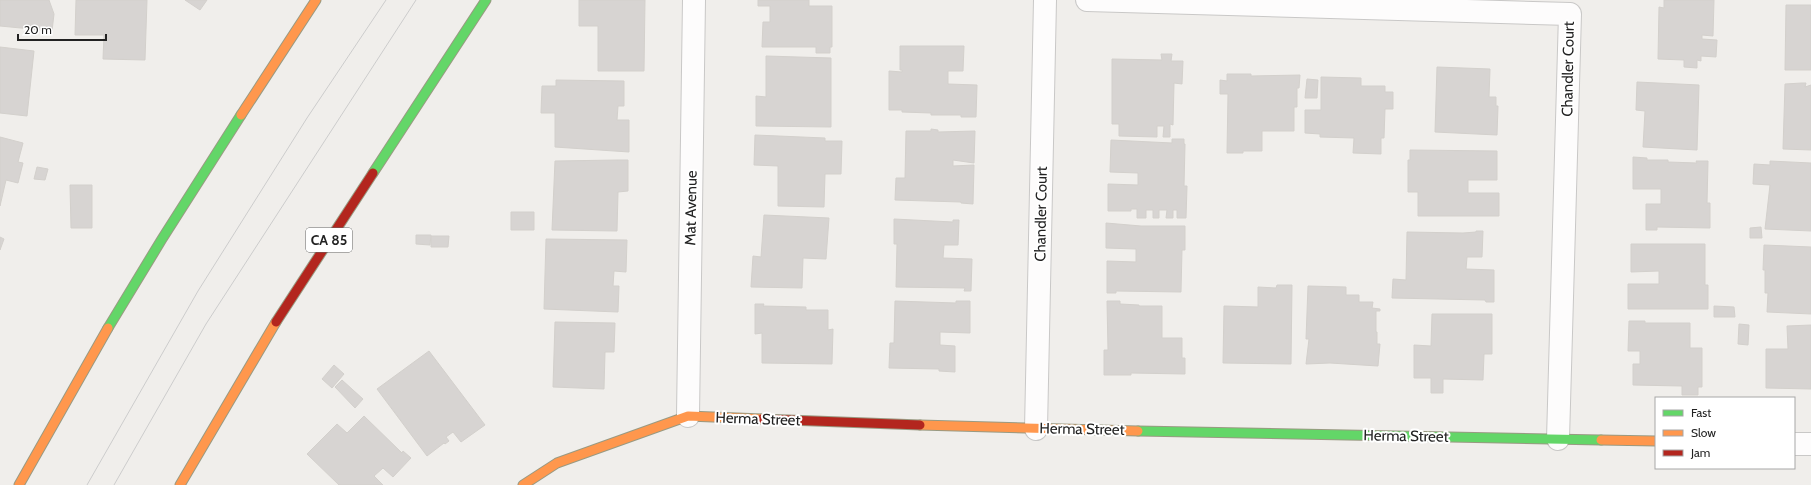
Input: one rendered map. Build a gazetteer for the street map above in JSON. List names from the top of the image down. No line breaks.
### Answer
{"streets":{"main road":["CA 85","Herma Street"],"street":["Chandler Court","Mat Avenue"]},"crossings":[["Chandler Court","Herma Street"],["Mat Avenue","Herma Street"]],"legend":["Fast","Slow","Jam"],"scale_bar":"20 m"}
